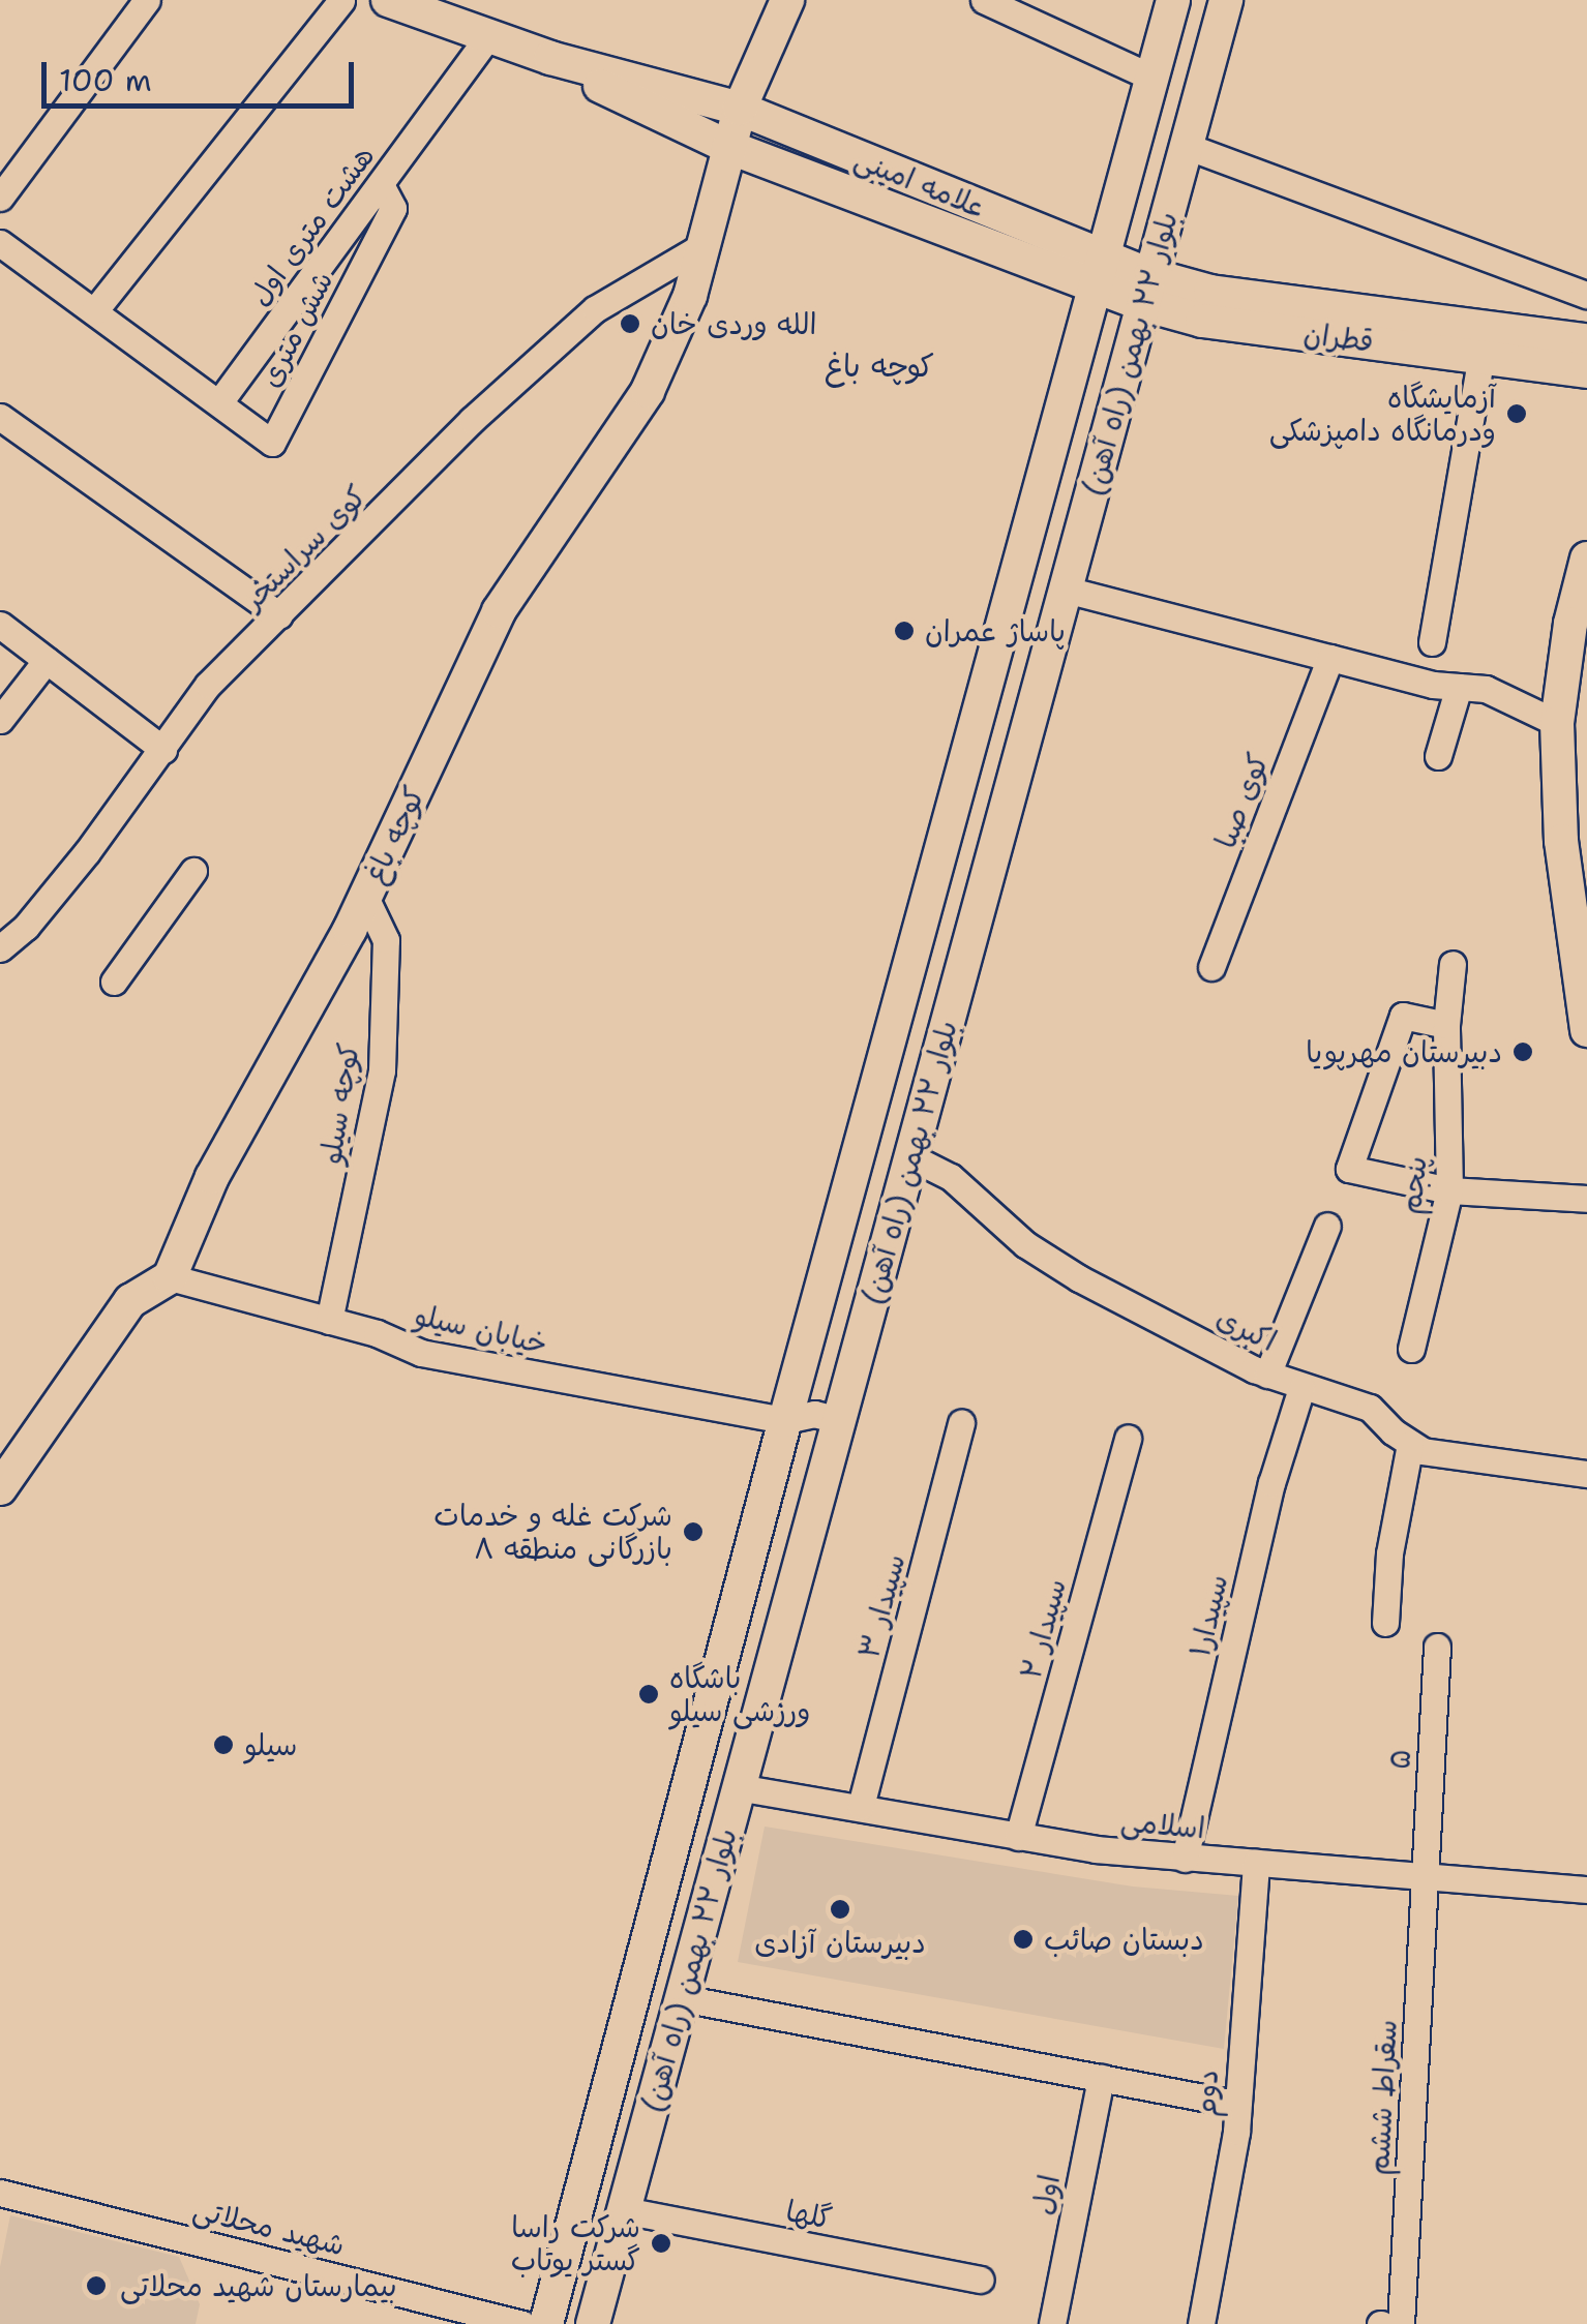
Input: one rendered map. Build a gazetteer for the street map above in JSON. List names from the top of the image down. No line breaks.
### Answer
{"streets":{"main road":["علامه امینی","قطران","بلوار ۲۲ بهمن (راه آهن)","کوچه باغ"],"street":["هشت متری اول","شش متری","کوی سراستخر","کوی صبا","کوچه سیلو","پنجم","خیابان سیلو","اکبری","سپیدار ۳","سپیدار۱","سپیدار ۲","۵","اسلامی","دوم","سقراط ششم","اول","گلها","شهید محلاتی"]},"crossings":[["علامه امینی","قطران"],["علامه امینی","بلوار ۲۲ بهمن (راه آهن)"],["علامه امینی","کوچه باغ"],["هشت متری اول","شش متری"],["قطران","بلوار ۲۲ بهمن (راه آهن)"],["بلوار ۲۲ بهمن (راه آهن)","خیابان سیلو"],["بلوار ۲۲ بهمن (راه آهن)","اکبری"],["بلوار ۲۲ بهمن (راه آهن)","اسلامی"],["بلوار ۲۲ بهمن (راه آهن)","گلها"],["کوی سراستخر","کوچه باغ"],["کوچه باغ","کوچه سیلو"],["کوچه باغ","خیابان سیلو"],["کوچه سیلو","خیابان سیلو"],["اکبری","سپیدار۱"],["سپیدار ۳","اسلامی"],["سپیدار۱","اسلامی"],["سپیدار ۲","اسلامی"],["۵","اسلامی"],["۵","سقراط ششم"],["اسلامی","دوم"],["اسلامی","سقراط ششم"]],"districts":["کوچه باغ"],"places":["الله وردی خان","آزمایشگاه ودرمانگاه دامپزشکی","پاساژ عمران","دبیرستان مهرپویا","شرکت غله و خدمات بازرگانی منطقه ۸","باشگاه ورزشی سیلو","سیلو","دبیرستان آزادی","دبستان صائب","شرکت راسا گستر یوتاب","بیمارستان شهید محلاتی"],"scale_bar":"100 m"}
